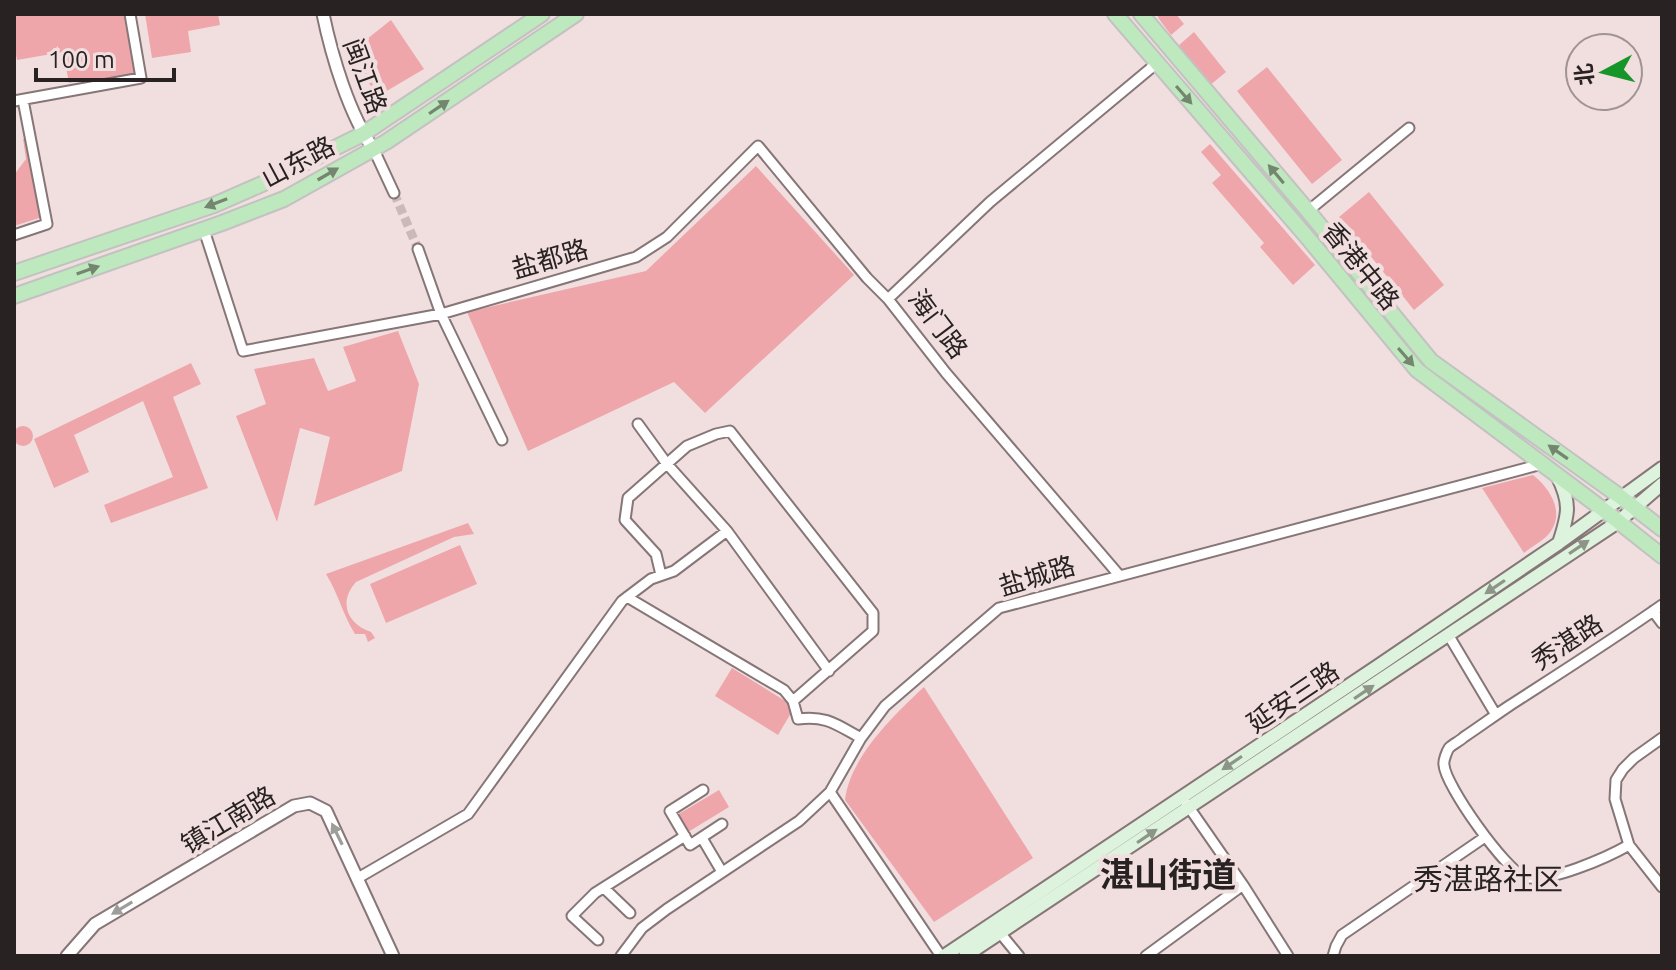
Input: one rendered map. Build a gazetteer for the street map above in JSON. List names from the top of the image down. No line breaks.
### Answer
{"streets":{"main road":["山东路","香港中路","延安三路"],"street":["闽江路","盐都路","海门路","盐城路","秀湛路","镇江南路"]},"crossings":[["闽江路","山东路"],["山东路","盐都路"],["盐都路","海门路"],["香港中路","海门路"],["香港中路","盐城路"],["香港中路","延安三路"],["海门路","盐城路"]],"districts":["湛山街道","秀湛路社区"],"scale_bar":"100 m","north":"left"}
